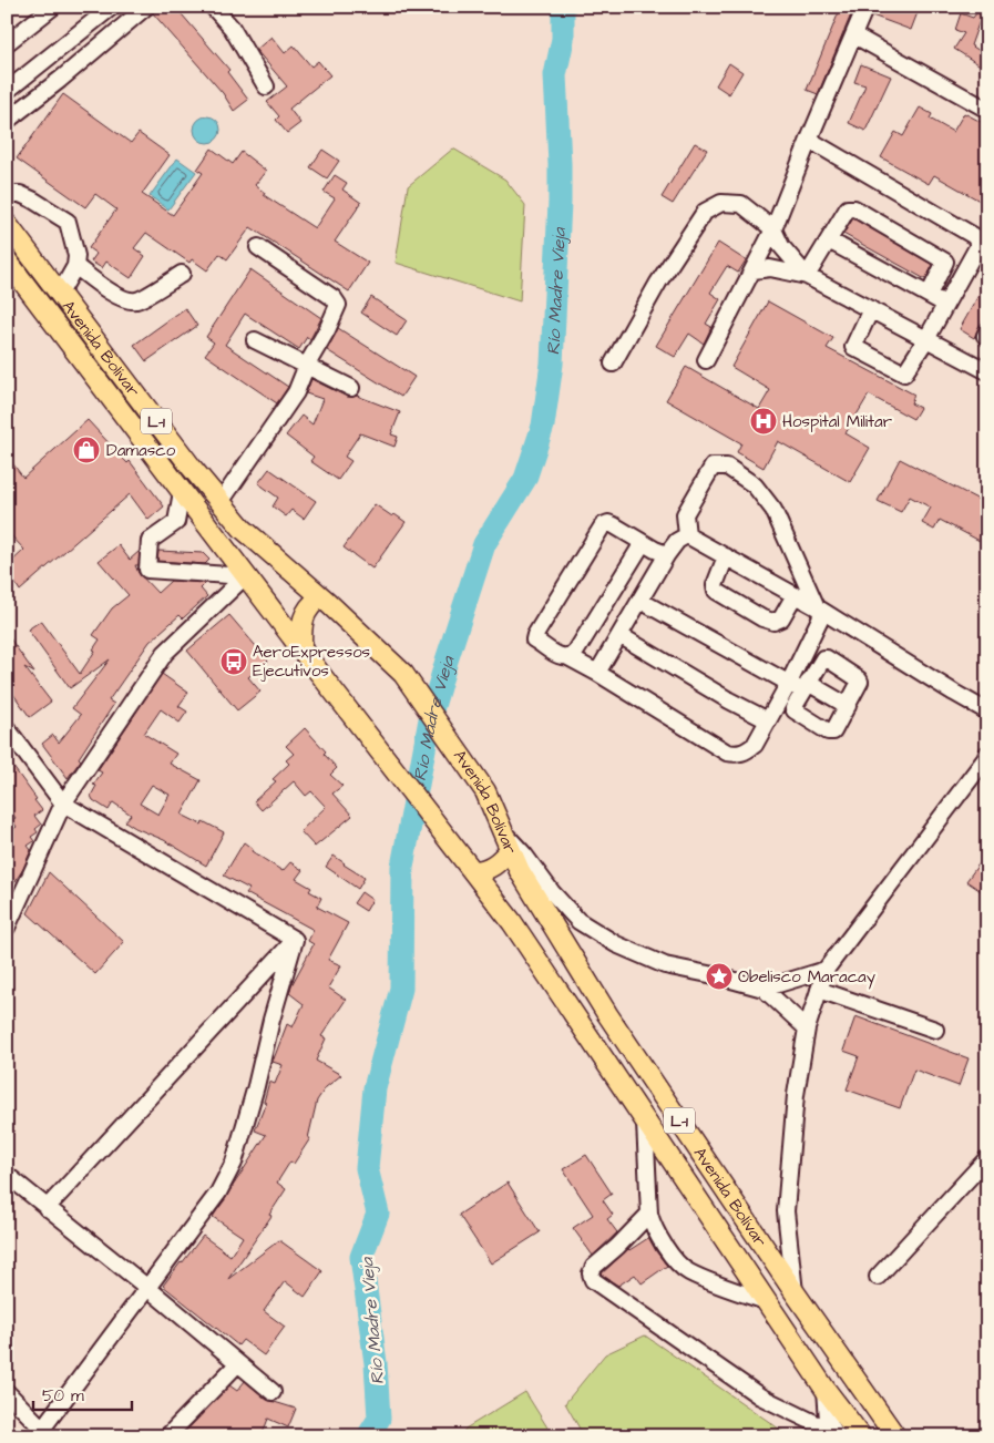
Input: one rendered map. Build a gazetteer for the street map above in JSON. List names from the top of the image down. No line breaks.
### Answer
{"streets":{"main road":["Avenida Bolívar","L-1"]},"water":["Río Madre Vieja"],"places":{"hospital":["Hospital Militar"],"shop":["Damasco"],"bus stop":["AeroExpressos Ejecutivos"],"place":["Obelisco Maracay"]},"scale_bar":"50 m"}
